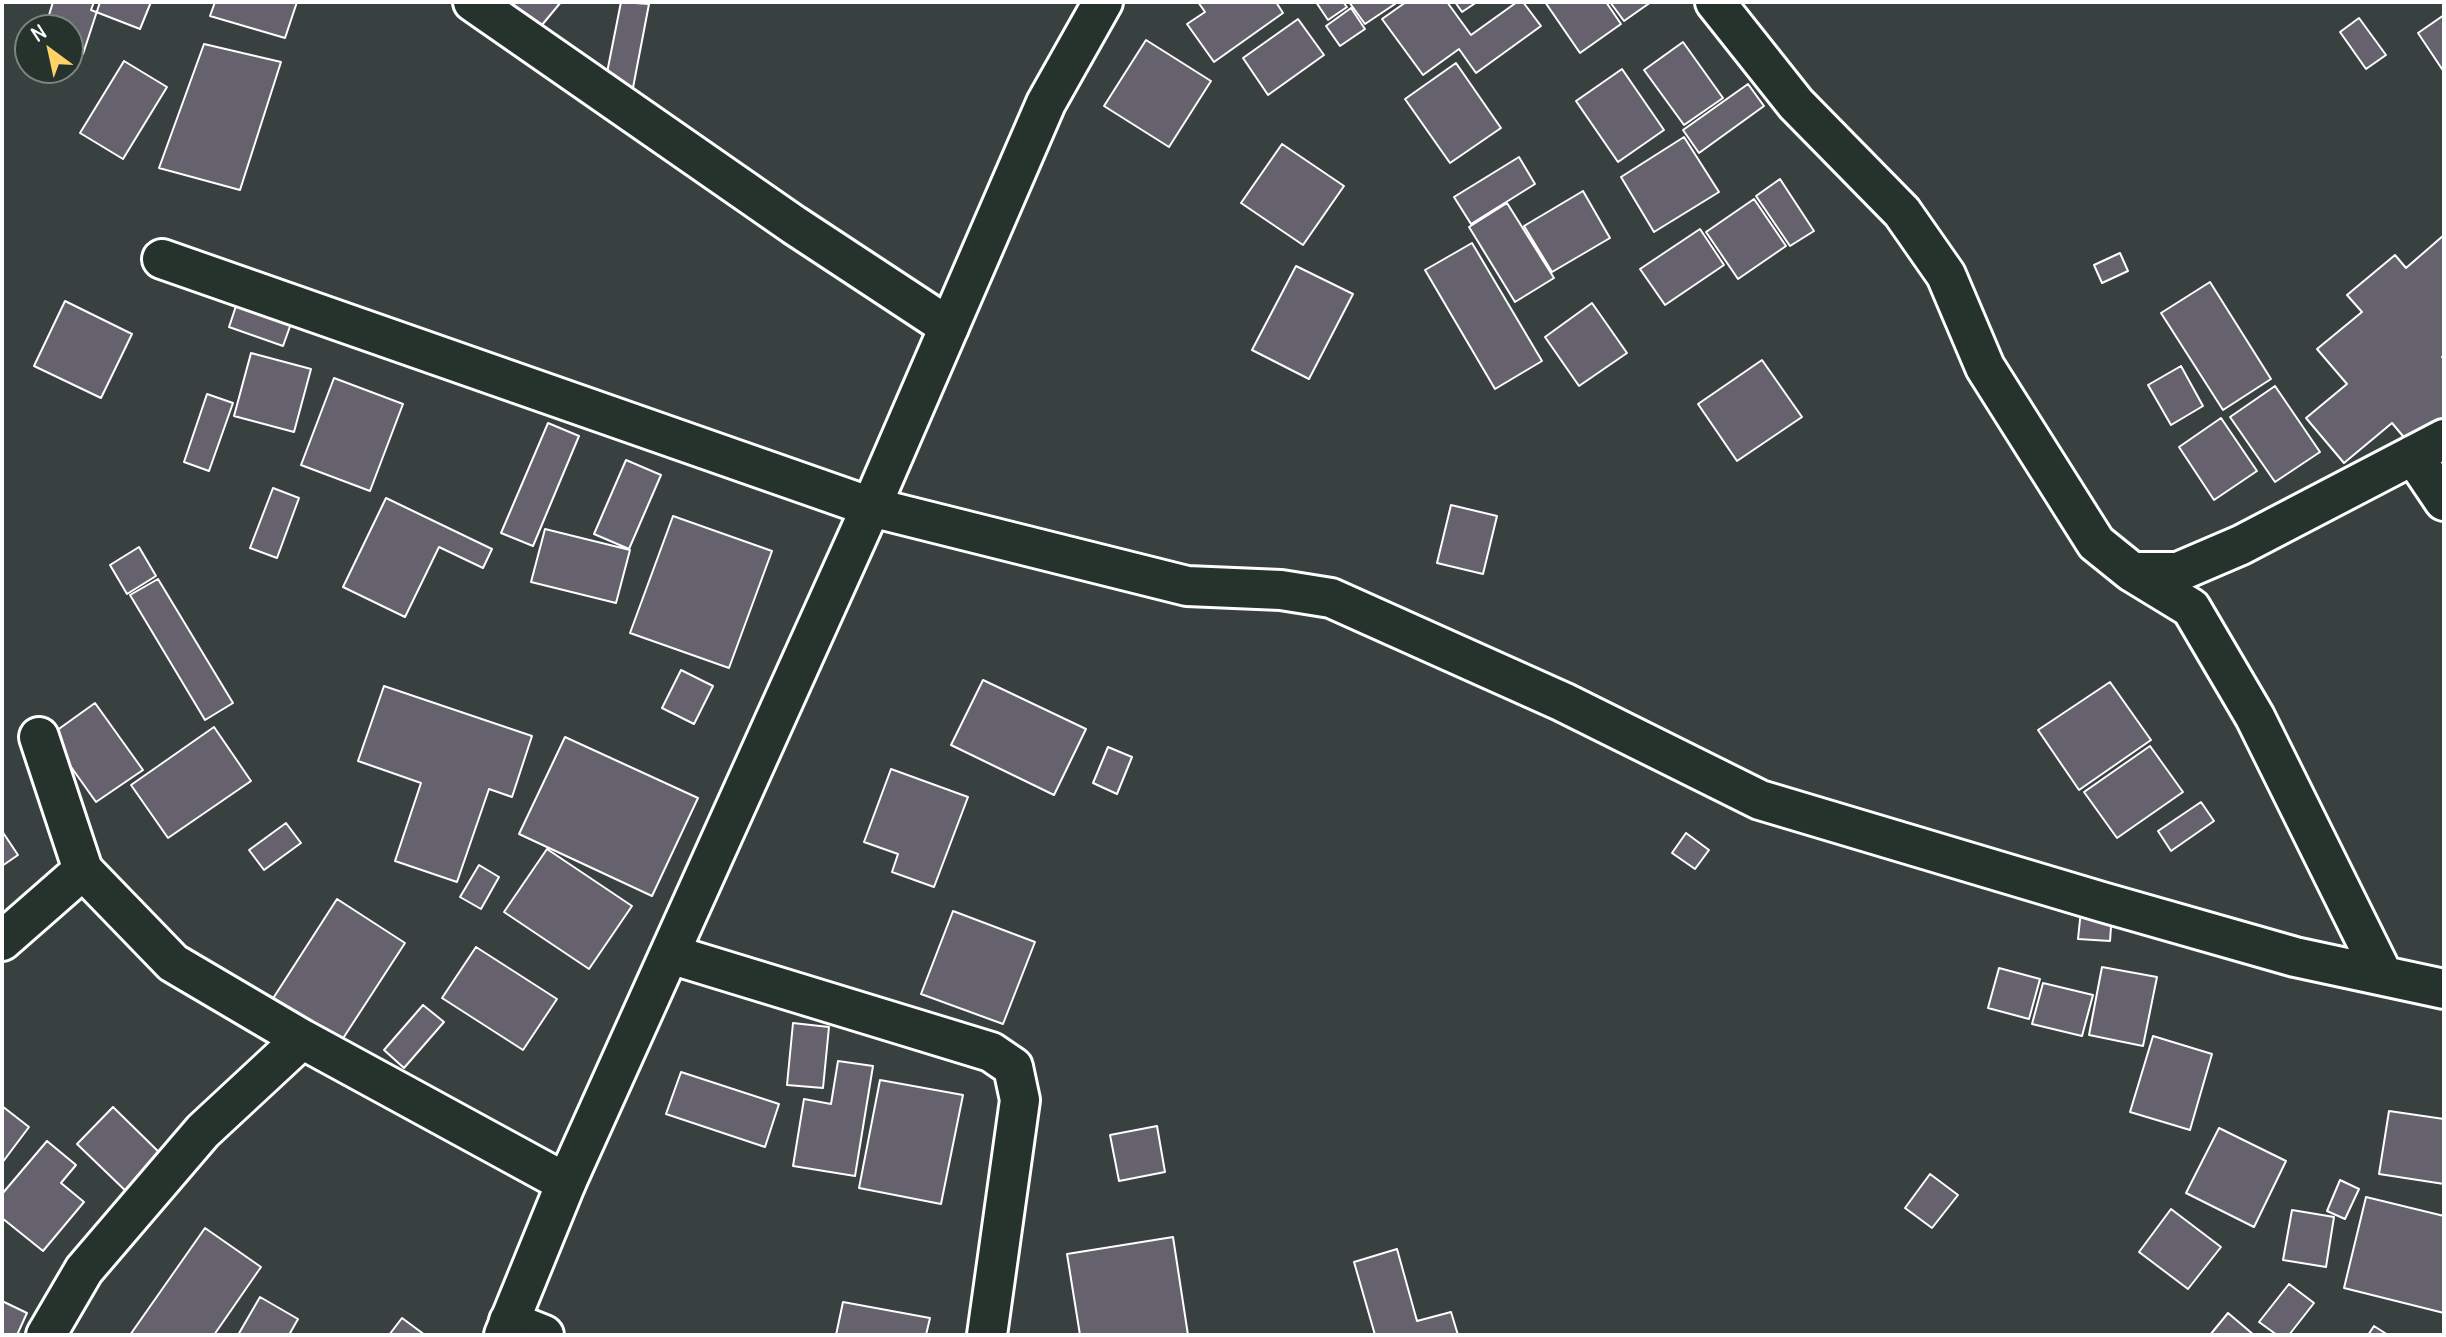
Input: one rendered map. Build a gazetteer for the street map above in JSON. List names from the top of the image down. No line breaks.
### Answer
{"north":"top left"}
